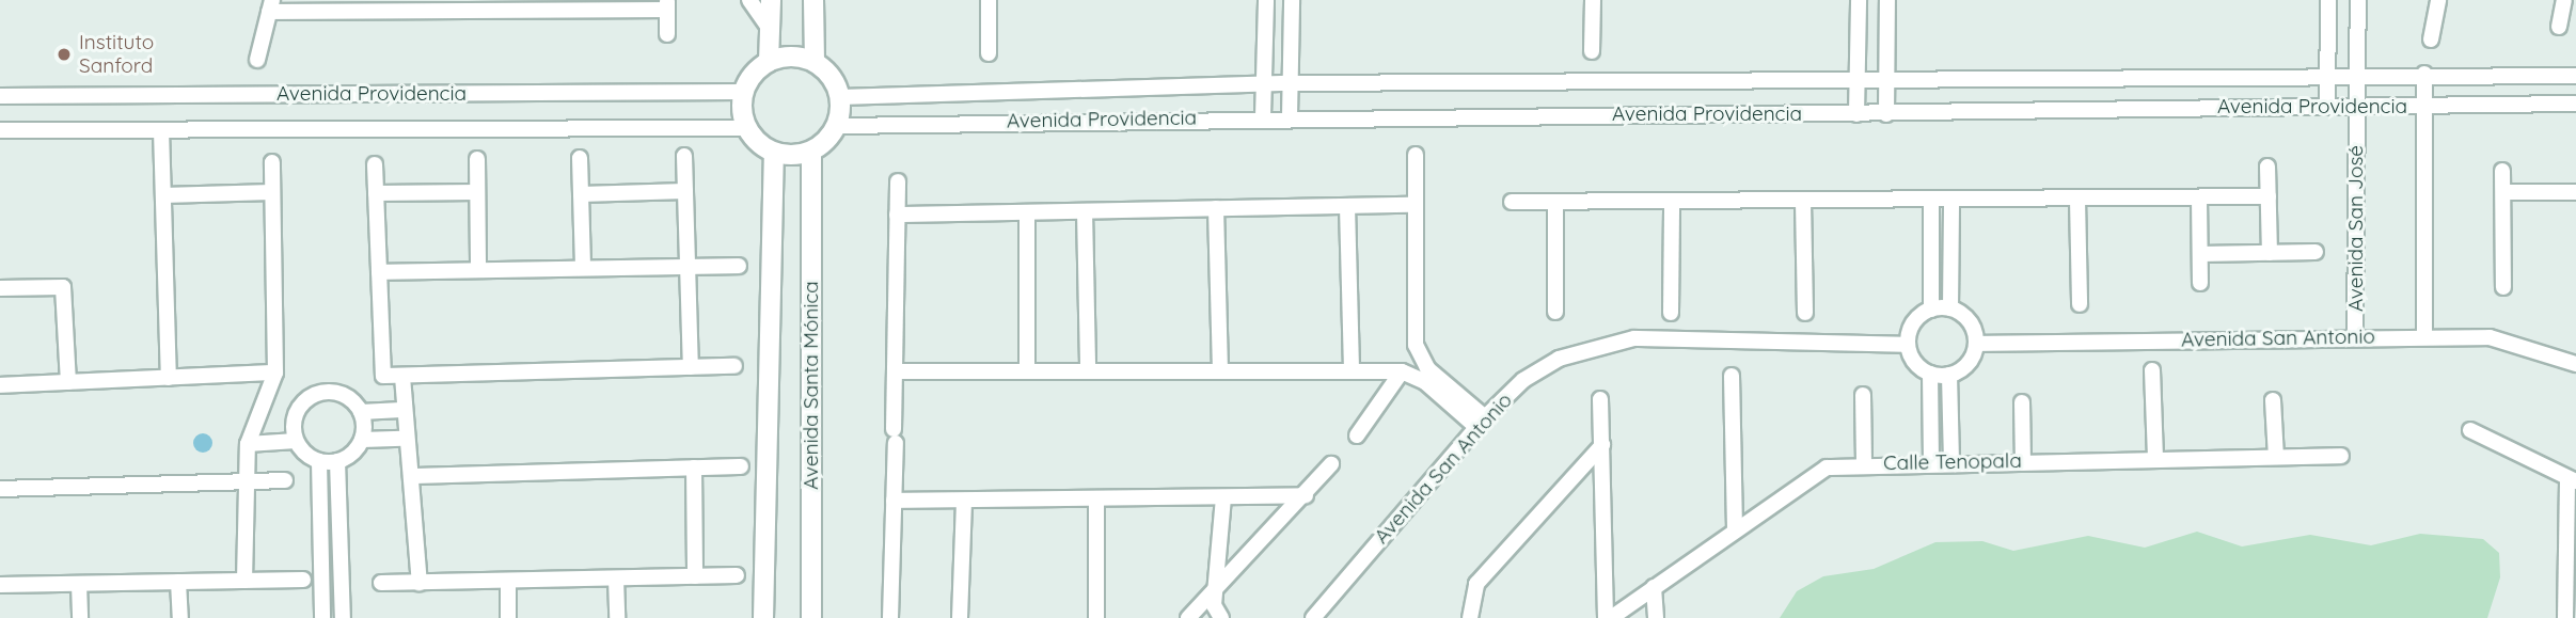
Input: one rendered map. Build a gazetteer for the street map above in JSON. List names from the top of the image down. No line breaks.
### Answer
{"streets":{"street":["Avenida Providencia","Avenida San José","Avenida San Antonio","Avenida Santa Mónica","Calle Tenopala"]},"crossings":[["Avenida Providencia","Avenida San José"],["Avenida Providencia","Avenida Santa Mónica"],["Avenida San José","Avenida San Antonio"]],"places":["Instituto Sanford"]}
